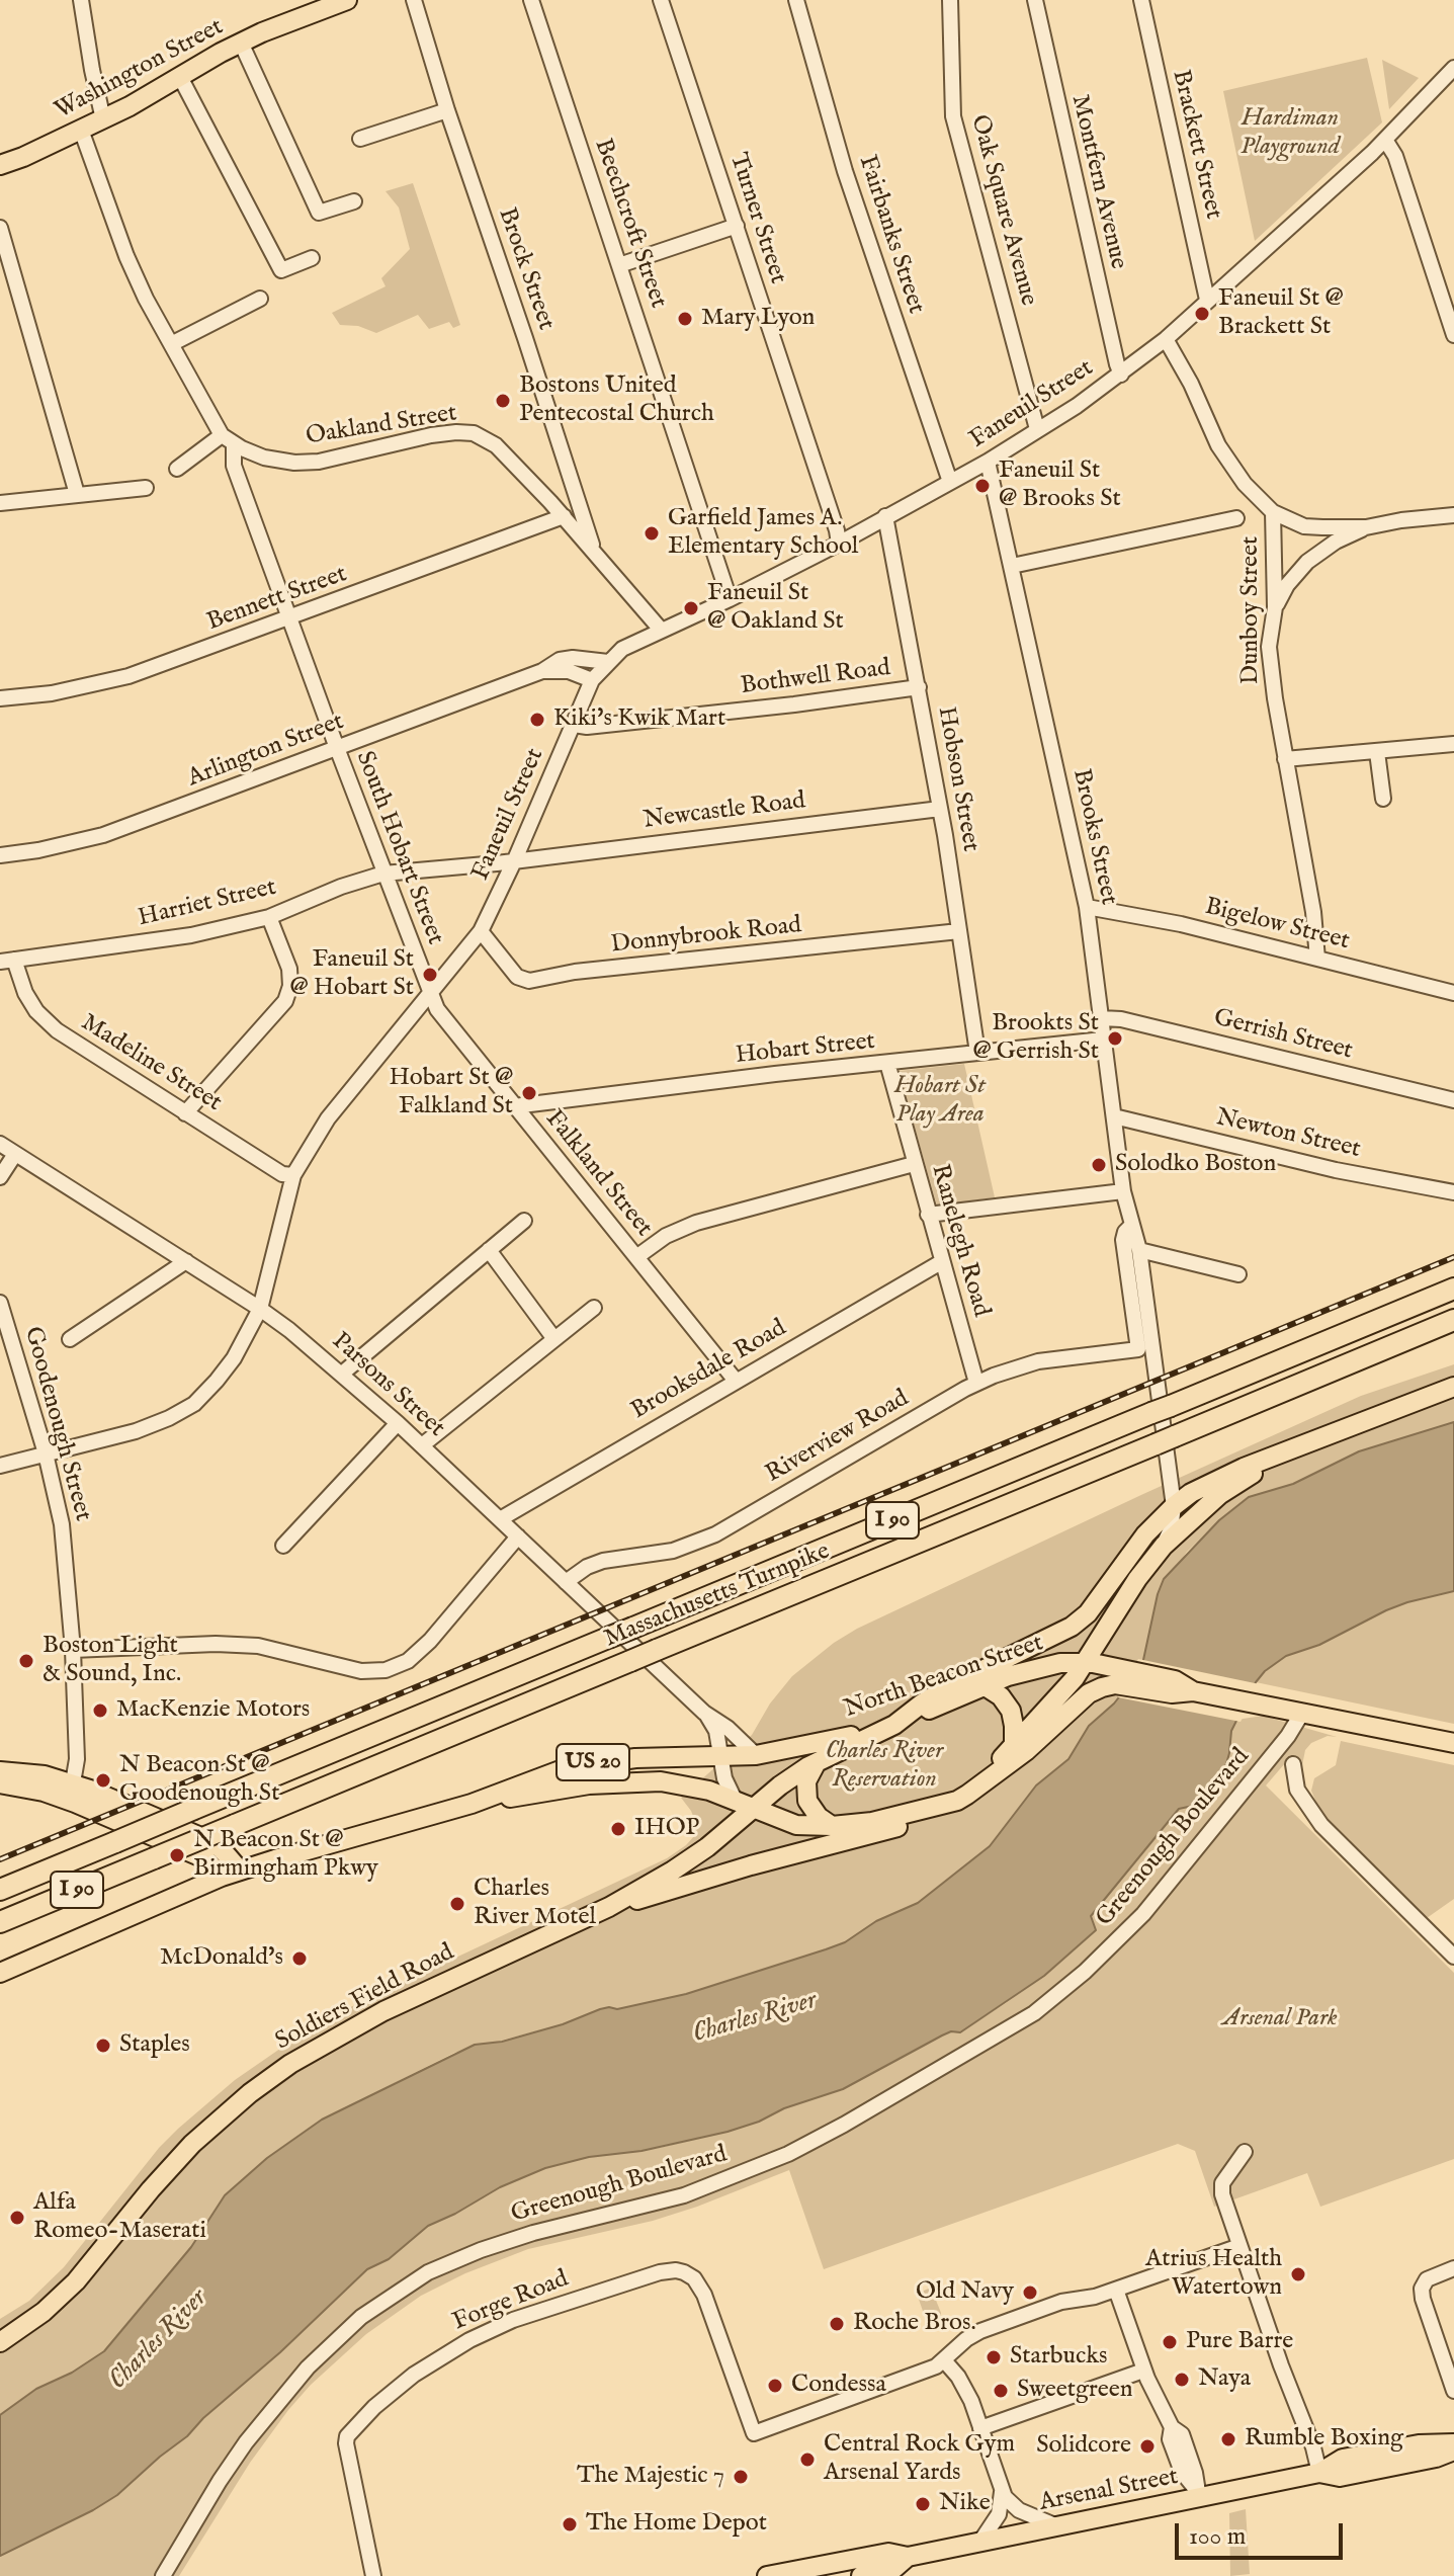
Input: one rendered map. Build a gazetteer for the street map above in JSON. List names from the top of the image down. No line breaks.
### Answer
{"streets":{"highway":["I 90","Massachusetts Turnpike"],"main road":["Washington Street","North Beacon Street","US 20","Soldiers Field Road","Arsenal Street"],"street":["Brackett Street","Montfern Avenue","Oak Square Avenue","Turner Street","Beechcroft Street","Fairbanks Street","Brock Street","Faneuil Street","Oakland Street","Bennett Street","Dunboy Street","Bothwell Road","Arlington Street","Hobson Street","Newcastle Road","Brooks Street","South Hobart Street","Harriet Street","Bigelow Street","Donnybrook Road","Gerrish Street","Hobart Street","Madeline Street","Newton Street","Falkland Street","Ranelegh Road","Brooksdale Road","Parsons Street","Goodenough Street","Riverview Road","Greenough Boulevard","Forge Road"]},"crossings":[["Brackett Street","Faneuil Street"],["Montfern Avenue","Faneuil Street"],["Oak Square Avenue","Faneuil Street"],["Turner Street","Faneuil Street"],["Beechcroft Street","Faneuil Street"],["Fairbanks Street","Faneuil Street"],["Brock Street","Oakland Street"],["Faneuil Street","Oakland Street"],["Faneuil Street","Dunboy Street"],["Faneuil Street","Bothwell Road"],["Faneuil Street","Arlington Street"],["Faneuil Street","Hobson Street"],["Faneuil Street","Newcastle Road"],["Faneuil Street","Brooks Street"],["Faneuil Street","South Hobart Street"],["Faneuil Street","Harriet Street"],["Faneuil Street","Donnybrook Road"],["Faneuil Street","Madeline Street"],["Faneuil Street","Falkland Street"],["Faneuil Street","Parsons Street"],["Faneuil Street","Goodenough Street"],["Oakland Street","Bennett Street"],["Oakland Street","South Hobart Street"],["Bennett Street","South Hobart Street"],["Dunboy Street","Bigelow Street"],["Bothwell Road","Hobson Street"],["Arlington Street","South Hobart Street"],["Hobson Street","Newcastle Road"],["Hobson Street","Donnybrook Road"],["Hobson Street","Hobart Street"],["Newcastle Road","Harriet Street"],["Brooks Street","Bigelow Street"],["Brooks Street","Gerrish Street"],["Brooks Street","Hobart Street"],["Brooks Street","Newton Street"],["Brooks Street","Riverview Road"],["South Hobart Street","Harriet Street"],["South Hobart Street","Falkland Street"],["Harriet Street","Madeline Street"],["Hobart Street","Falkland Street"],["Hobart Street","Ranelegh Road"],["Falkland Street","Brooksdale Road"],["Ranelegh Road","Brooksdale Road"],["Ranelegh Road","Riverview Road"],["Brooksdale Road","Parsons Street"],["Parsons Street","Riverview Road"],["Parsons Street","North Beacon Street"],["Parsons Street","Soldiers Field Road"],["North Beacon Street","Greenough Boulevard"],["North Beacon Street","Soldiers Field Road"]],"water":["Charles River"],"parks":["Hardiman Playground","Hobart St Play Area","Charles River Reservation","Arsenal Park"],"places":["Faneuil St @ Brackett St","Mary Lyon","Bostons United Pentecostal Church","Faneuil St @ Brooks St","Garfield James A. Elementary School","Faneuil St @ Oakland St","Kiki's Kwik Mart","Faneuil St @ Hobart St","Brookts St @ Gerrish St","Hobart St @ Falkland St","Solodko Boston","Boston Light & Sound, Inc.","MacKenzie Motors","N Beacon St @ Goodenough St","IHOP","N Beacon St @ Birmingham Pkwy","Charles River Motel","McDonald's","Staples","Alfa Romeo-Maserati","Atrius Health Watertown","Old Navy","Roche Bros.","Pure Barre","Starbucks","Naya","Condessa","Sweetgreen","Rumble Boxing","Solidcore","Central Rock Gym Arsenal Yards","The Majestic 7","Nike","The Home Depot"],"scale_bar":"100 m"}
